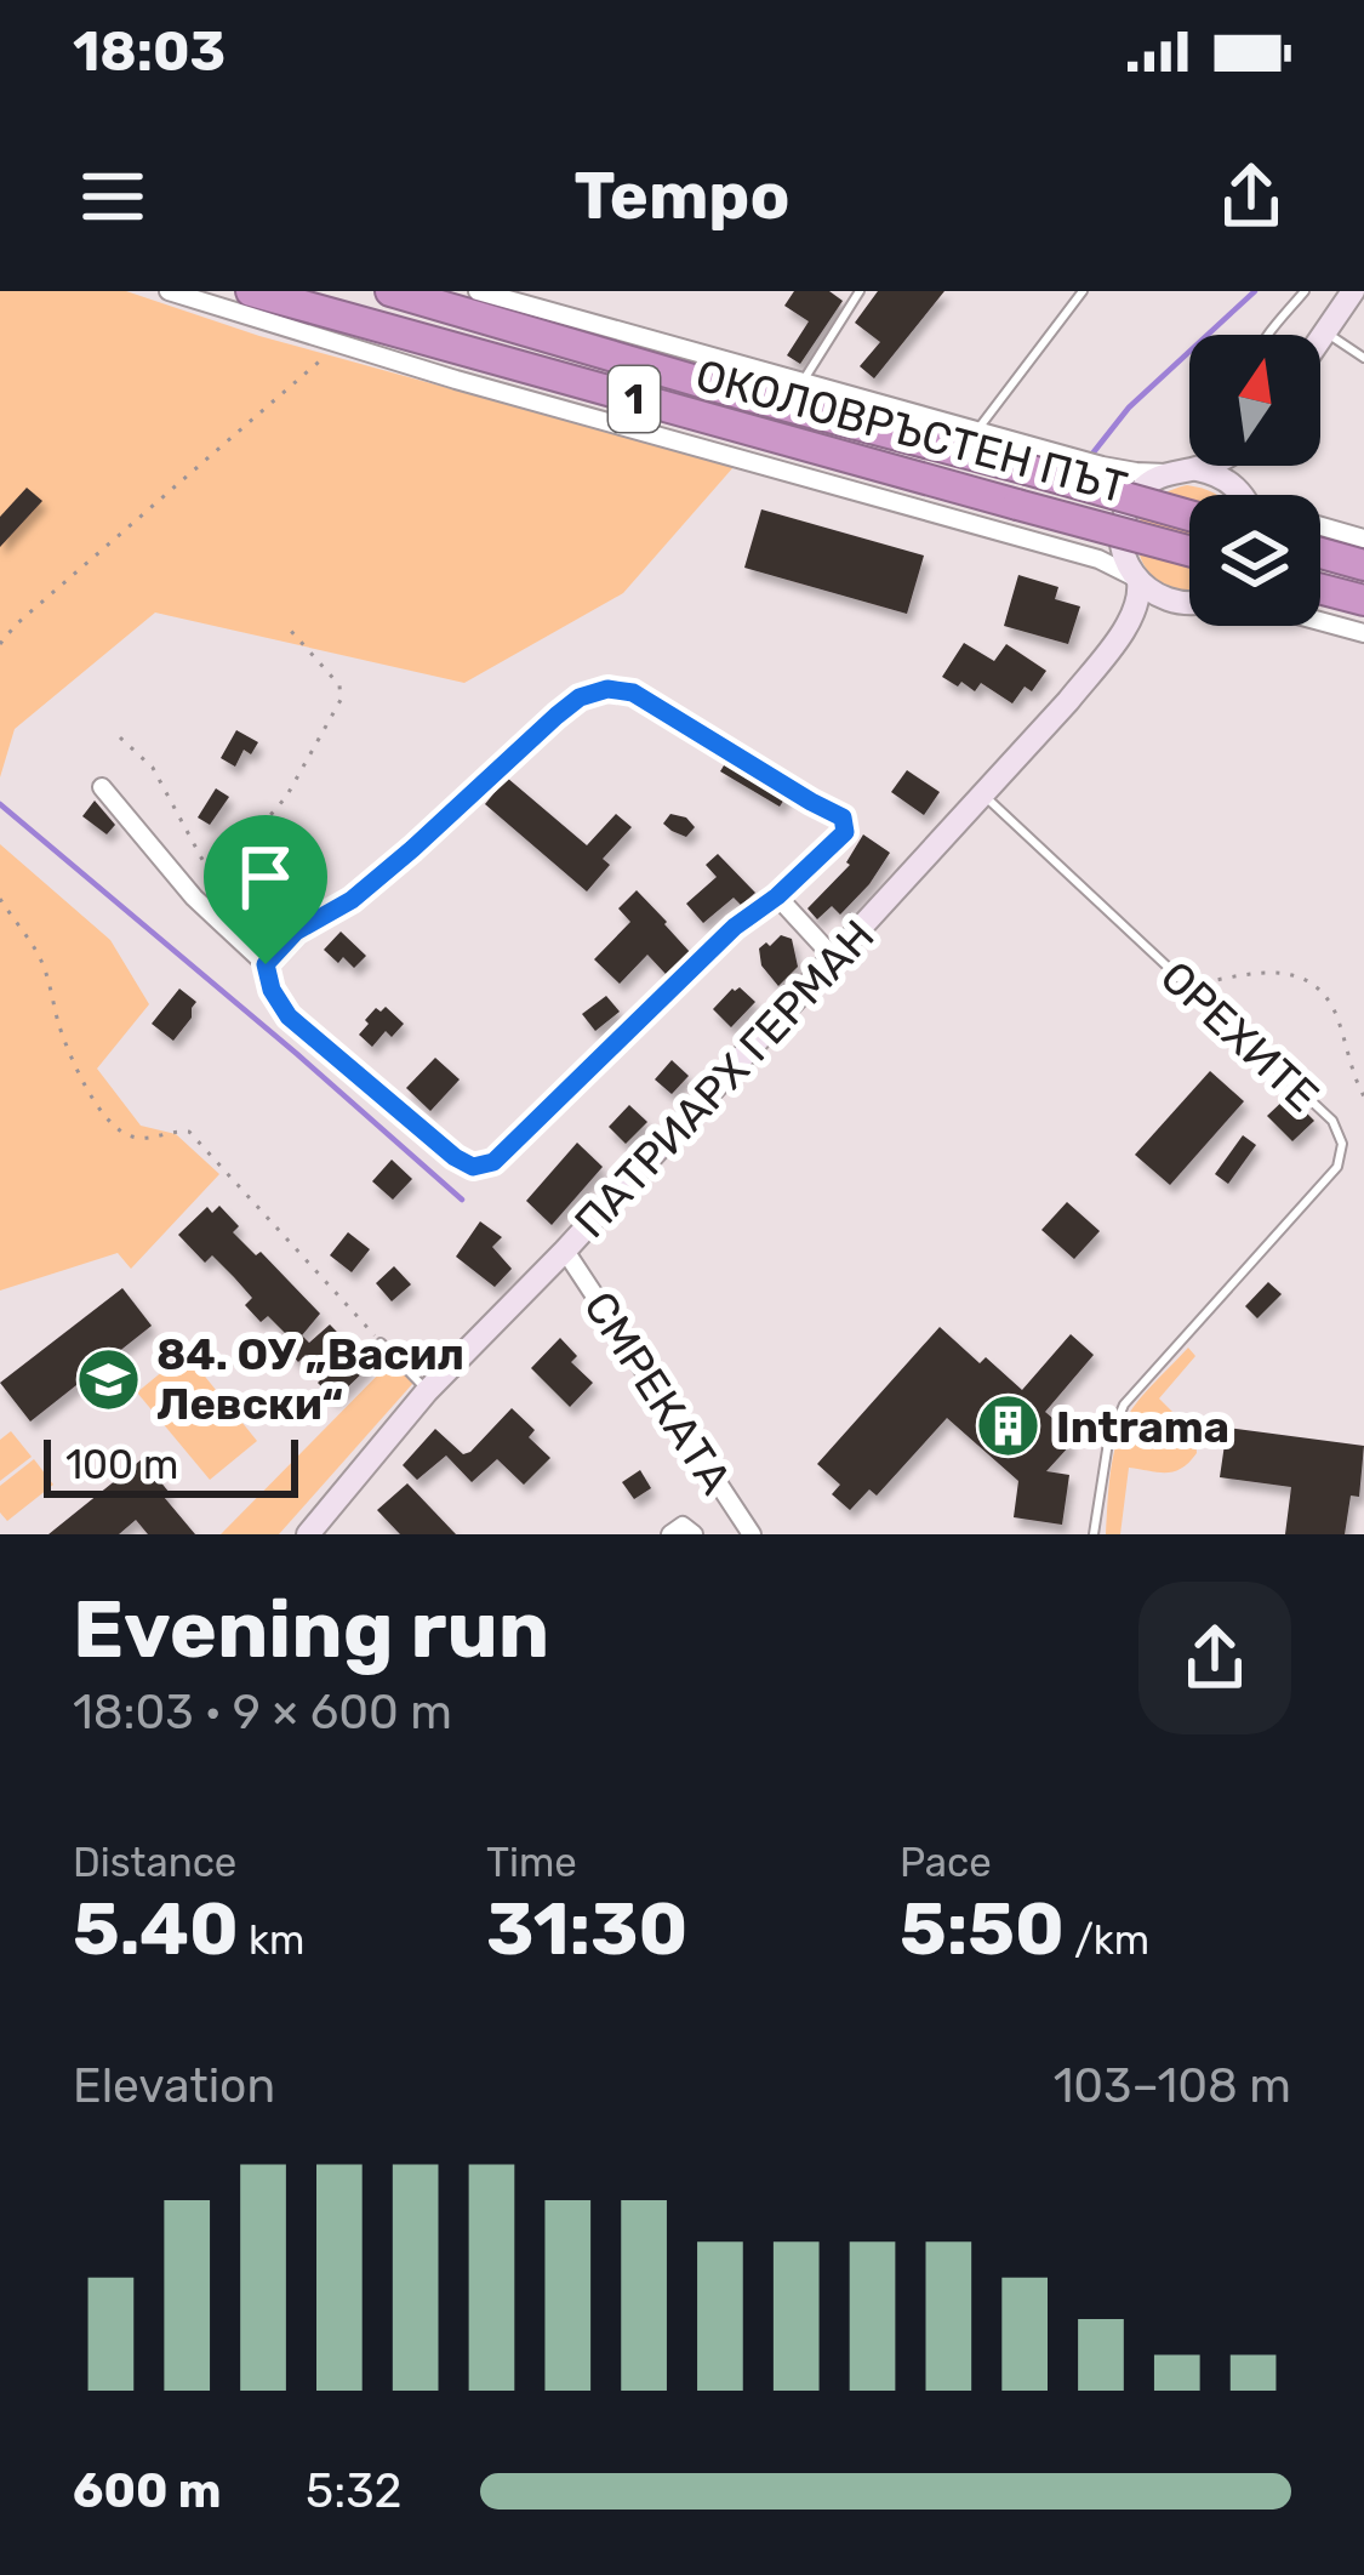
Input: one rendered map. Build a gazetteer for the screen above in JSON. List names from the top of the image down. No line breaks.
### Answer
{"streets":{"highway":["1","ОКОЛОВРЪСТЕН ПЪТ"],"street":["ПАТРИАРХ ГЕРМАН","СМРЕКАТА"],"lane":["ОРЕХИТЕ"]},"crossings":[["ОРЕХИТЕ","ПАТРИАРХ ГЕРМАН"],["ПАТРИАРХ ГЕРМАН","СМРЕКАТА"]],"places":{"school or university":["84. ОУ „Васил Левски“"],"building":["Intrama"]},"scale_bar":"100 m","north":"top","page":{"status":"18:03","header":"Tempo","scale":"100 m","heading":["Evening run","18:03 · 9 × 600 m"],"stats":[["Distance","5.40 km"],["Time","31:30"],["Pace","5:50 /km"]],"chart":["Elevation","103–108 m"],"list":[{"name":"600 m","note":"5:32"}]}}
